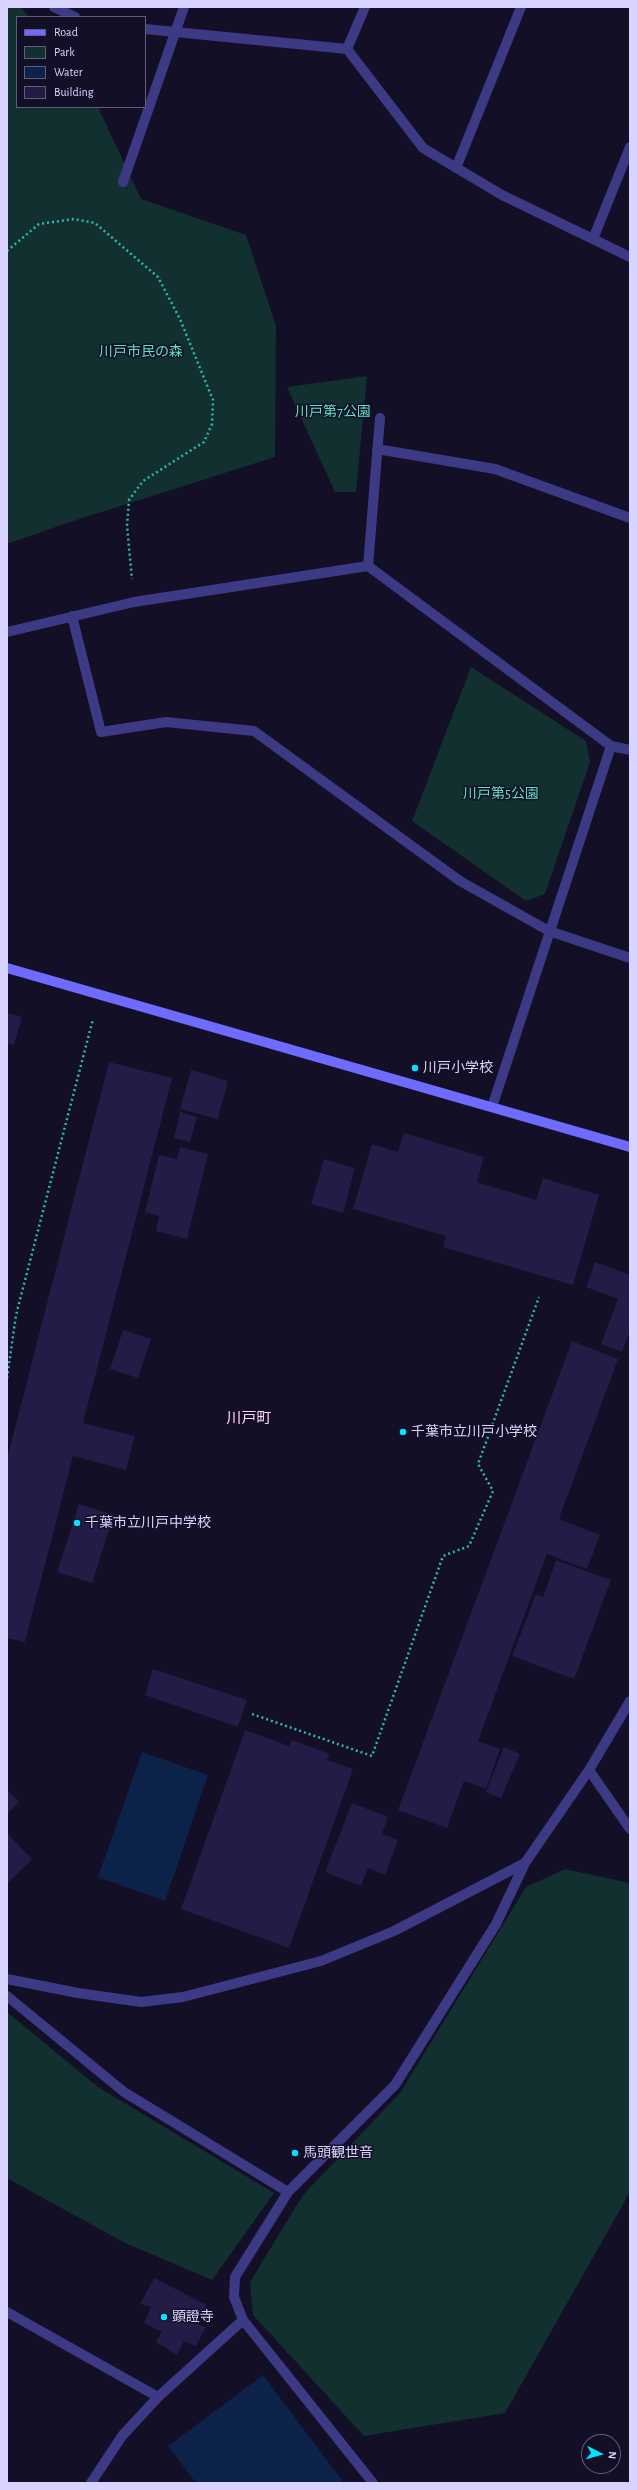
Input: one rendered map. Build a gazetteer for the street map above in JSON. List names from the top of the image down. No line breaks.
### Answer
{"districts":["川戸町"],"parks":["川戸市民の森","川戸第7公園","川戸第5公園"],"places":["川戸小学校","千葉市立川戸小学校","千葉市立川戸中学校","馬頭観世音","顕證寺"],"legend":["Road","Park","Water","Building"],"north":"right"}
